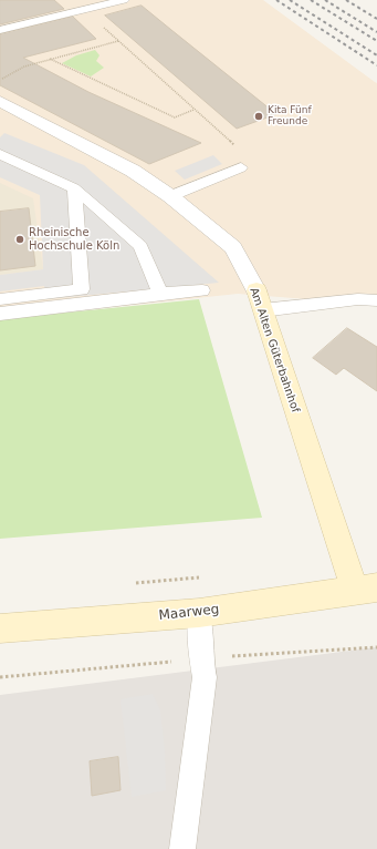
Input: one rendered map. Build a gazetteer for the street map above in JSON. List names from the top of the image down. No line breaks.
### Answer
{"streets":{"street":["Am Alten Güterbahnhof","Maarweg"]},"crossings":[["Am Alten Güterbahnhof","Maarweg"]],"places":["Kita Fünf Freunde","Rheinische Hochschule Köln"]}
